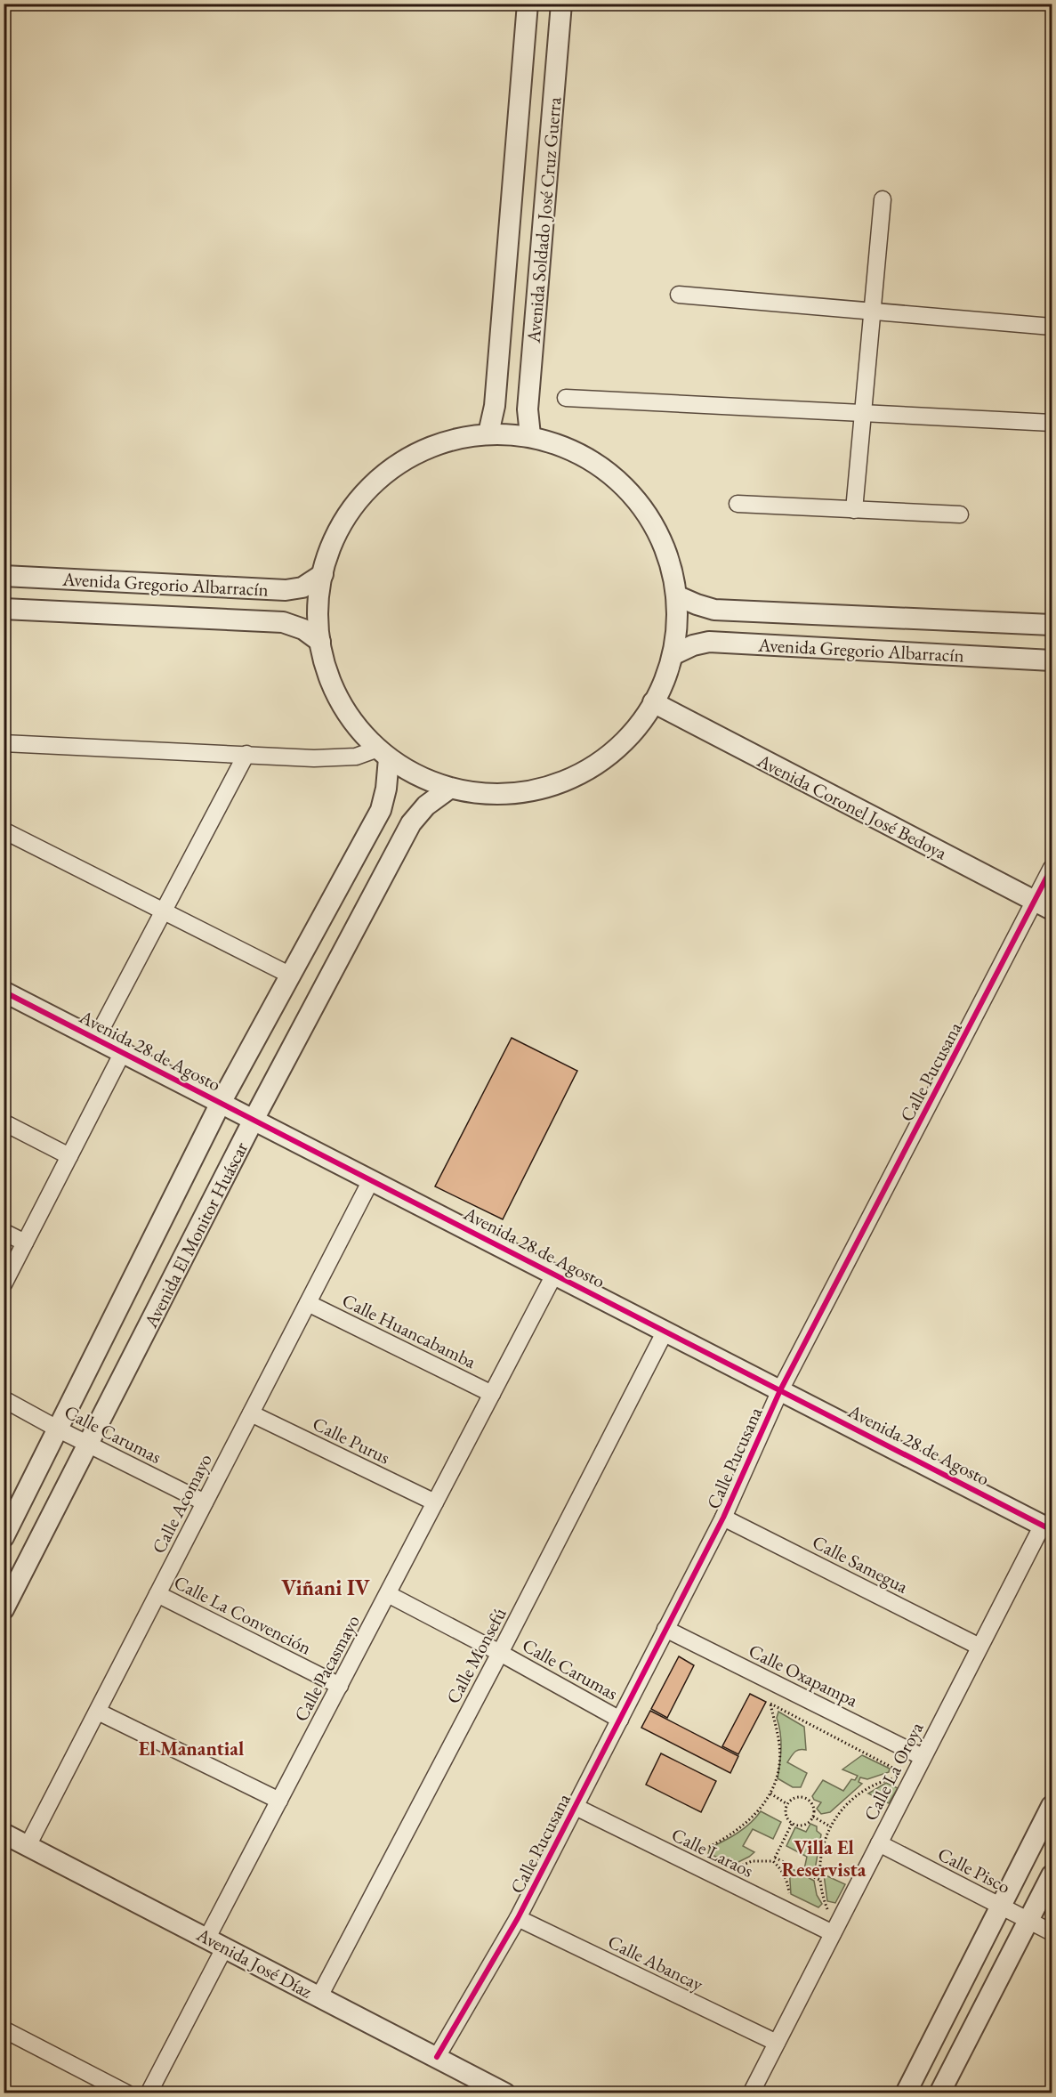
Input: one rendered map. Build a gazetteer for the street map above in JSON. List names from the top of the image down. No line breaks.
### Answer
{"streets":{"street":["Avenida Soldado José Cruz Guerra","Avenida Gregorio Albarracín","Avenida Coronel José Bedoya","Avenida 28 de Agosto","Calle Pucusana","Avenida El Monitor Huáscar","Calle Huancabamba","Calle Carumas","Calle Purus","Calle Acomayo","Calle Samegua","Calle La Convención","Calle Monsefú","Calle Pacasmayo","Calle Oxapampa","Calle La Oroya","Calle Laraos","Calle Pisco","Avenida José Díaz","Calle Abancay"]},"crossings":[["Avenida Coronel José Bedoya","Calle Pucusana"],["Avenida 28 de Agosto","Calle Pucusana"],["Avenida 28 de Agosto","Avenida El Monitor Huáscar"],["Avenida 28 de Agosto","Calle Acomayo"],["Avenida 28 de Agosto","Calle Monsefú"],["Avenida 28 de Agosto","Calle Pacasmayo"],["Avenida 28 de Agosto","Calle La Oroya"],["Calle Pucusana","Calle Carumas"],["Calle Pucusana","Calle Samegua"],["Calle Pucusana","Calle Oxapampa"],["Calle Pucusana","Calle Laraos"],["Calle Pucusana","Avenida José Díaz"],["Calle Pucusana","Calle Abancay"],["Avenida El Monitor Huáscar","Calle Carumas"],["Calle Huancabamba","Calle Acomayo"],["Calle Huancabamba","Calle Pacasmayo"],["Calle Carumas","Calle Acomayo"],["Calle Carumas","Calle Monsefú"],["Calle Carumas","Calle Pacasmayo"],["Calle Purus","Calle Acomayo"],["Calle Purus","Calle Pacasmayo"],["Calle Acomayo","Calle La Convención"],["Calle Acomayo","Avenida José Díaz"],["Calle Samegua","Calle La Oroya"],["Calle La Convención","Calle Pacasmayo"],["Calle Monsefú","Avenida José Díaz"],["Calle Pacasmayo","Avenida José Díaz"],["Calle Oxapampa","Calle La Oroya"],["Calle La Oroya","Calle Laraos"],["Calle La Oroya","Calle Pisco"],["Calle La Oroya","Calle Abancay"]],"districts":["Viñani IV","El Manantial","Villa El Reservista"]}
